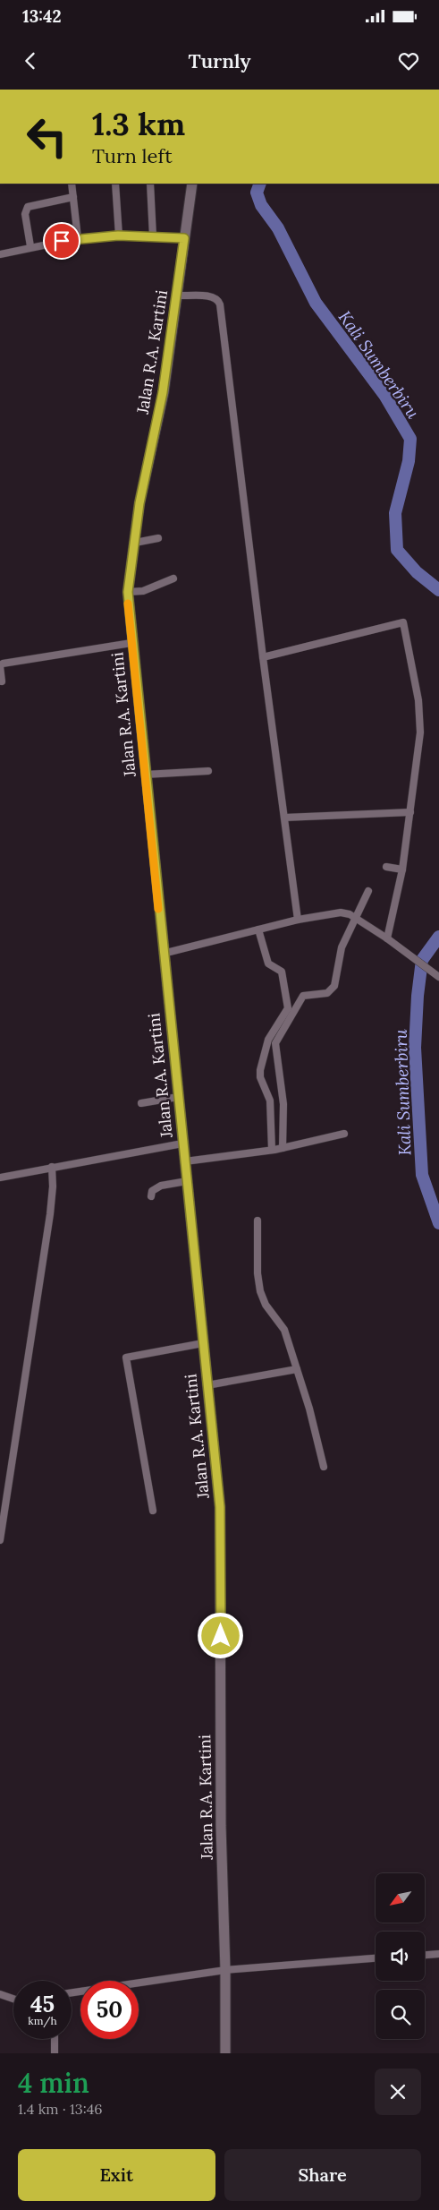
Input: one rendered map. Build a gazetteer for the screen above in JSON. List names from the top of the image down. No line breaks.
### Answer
{"streets":{"main road":["Jalan R.A. Kartini"]},"water":["Kali Sumberbiru"],"north":"bottom left","page":{"status":"13:42","header":"Turnly","turn":["1.3 km","Turn left"],"speed":"45 km/h","limit":"50","heading":["4 min","1.4 km · 13:46"],"buttons":["Exit","Share"]}}
